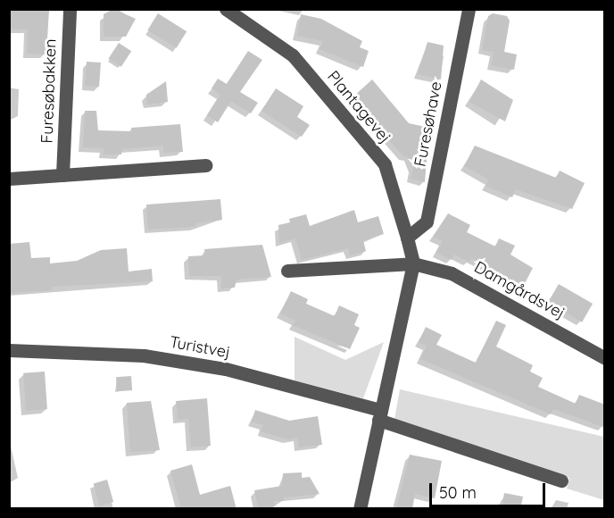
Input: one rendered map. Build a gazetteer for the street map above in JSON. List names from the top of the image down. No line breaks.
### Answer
{"streets":{"street":["Furesøbakken","Plantagevej","Furesøhave","Damgårdsvej","Turistvej"]},"crossings":[["Plantagevej","Furesøhave"],["Plantagevej","Damgårdsvej"],["Plantagevej","Turistvej"]],"scale_bar":"50 m"}
